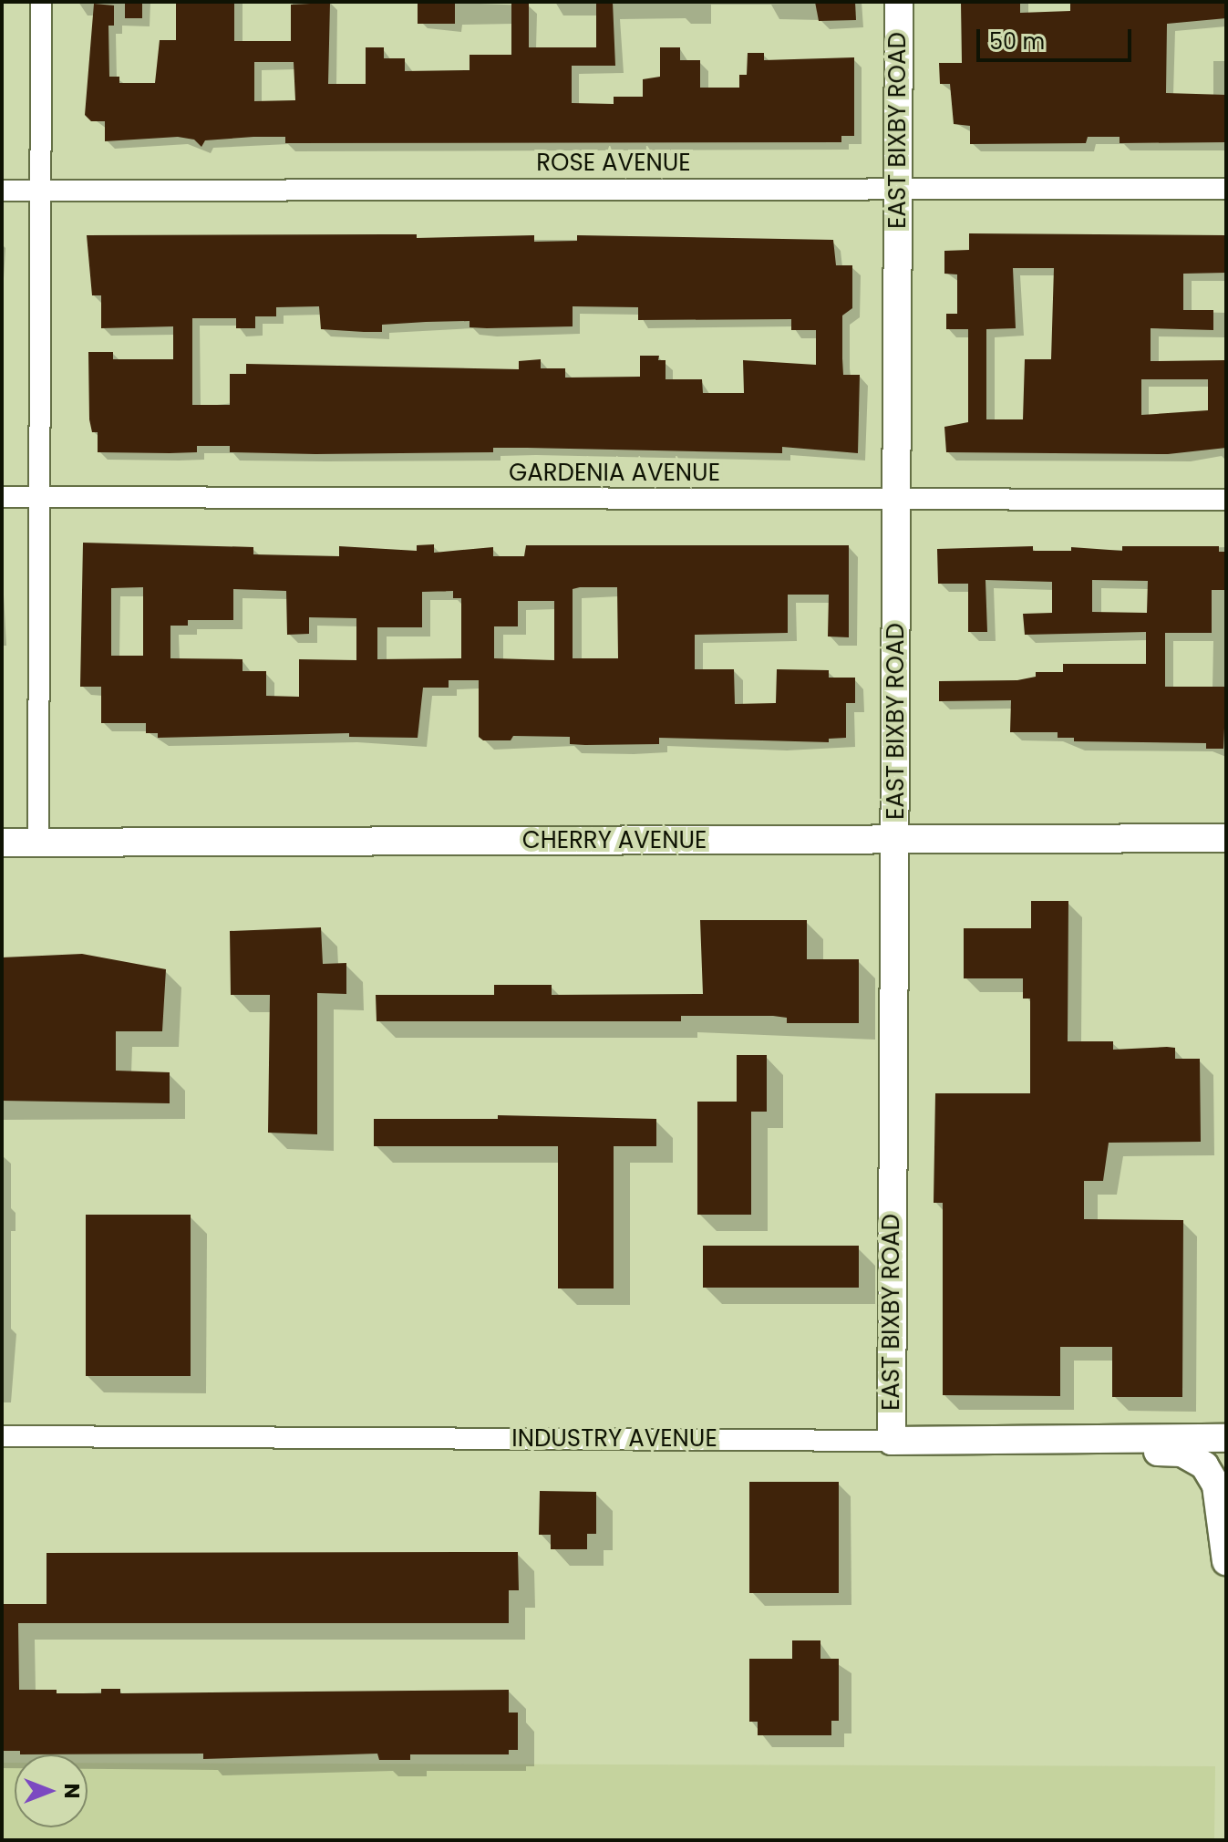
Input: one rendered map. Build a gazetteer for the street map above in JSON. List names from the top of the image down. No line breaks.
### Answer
{"streets":{"street":["EAST BIXBY ROAD","ROSE AVENUE","GARDENIA AVENUE","CHERRY AVENUE","INDUSTRY AVENUE"]},"crossings":[["EAST BIXBY ROAD","ROSE AVENUE"],["EAST BIXBY ROAD","GARDENIA AVENUE"],["EAST BIXBY ROAD","CHERRY AVENUE"],["EAST BIXBY ROAD","INDUSTRY AVENUE"]],"scale_bar":"50 m","north":"right"}
